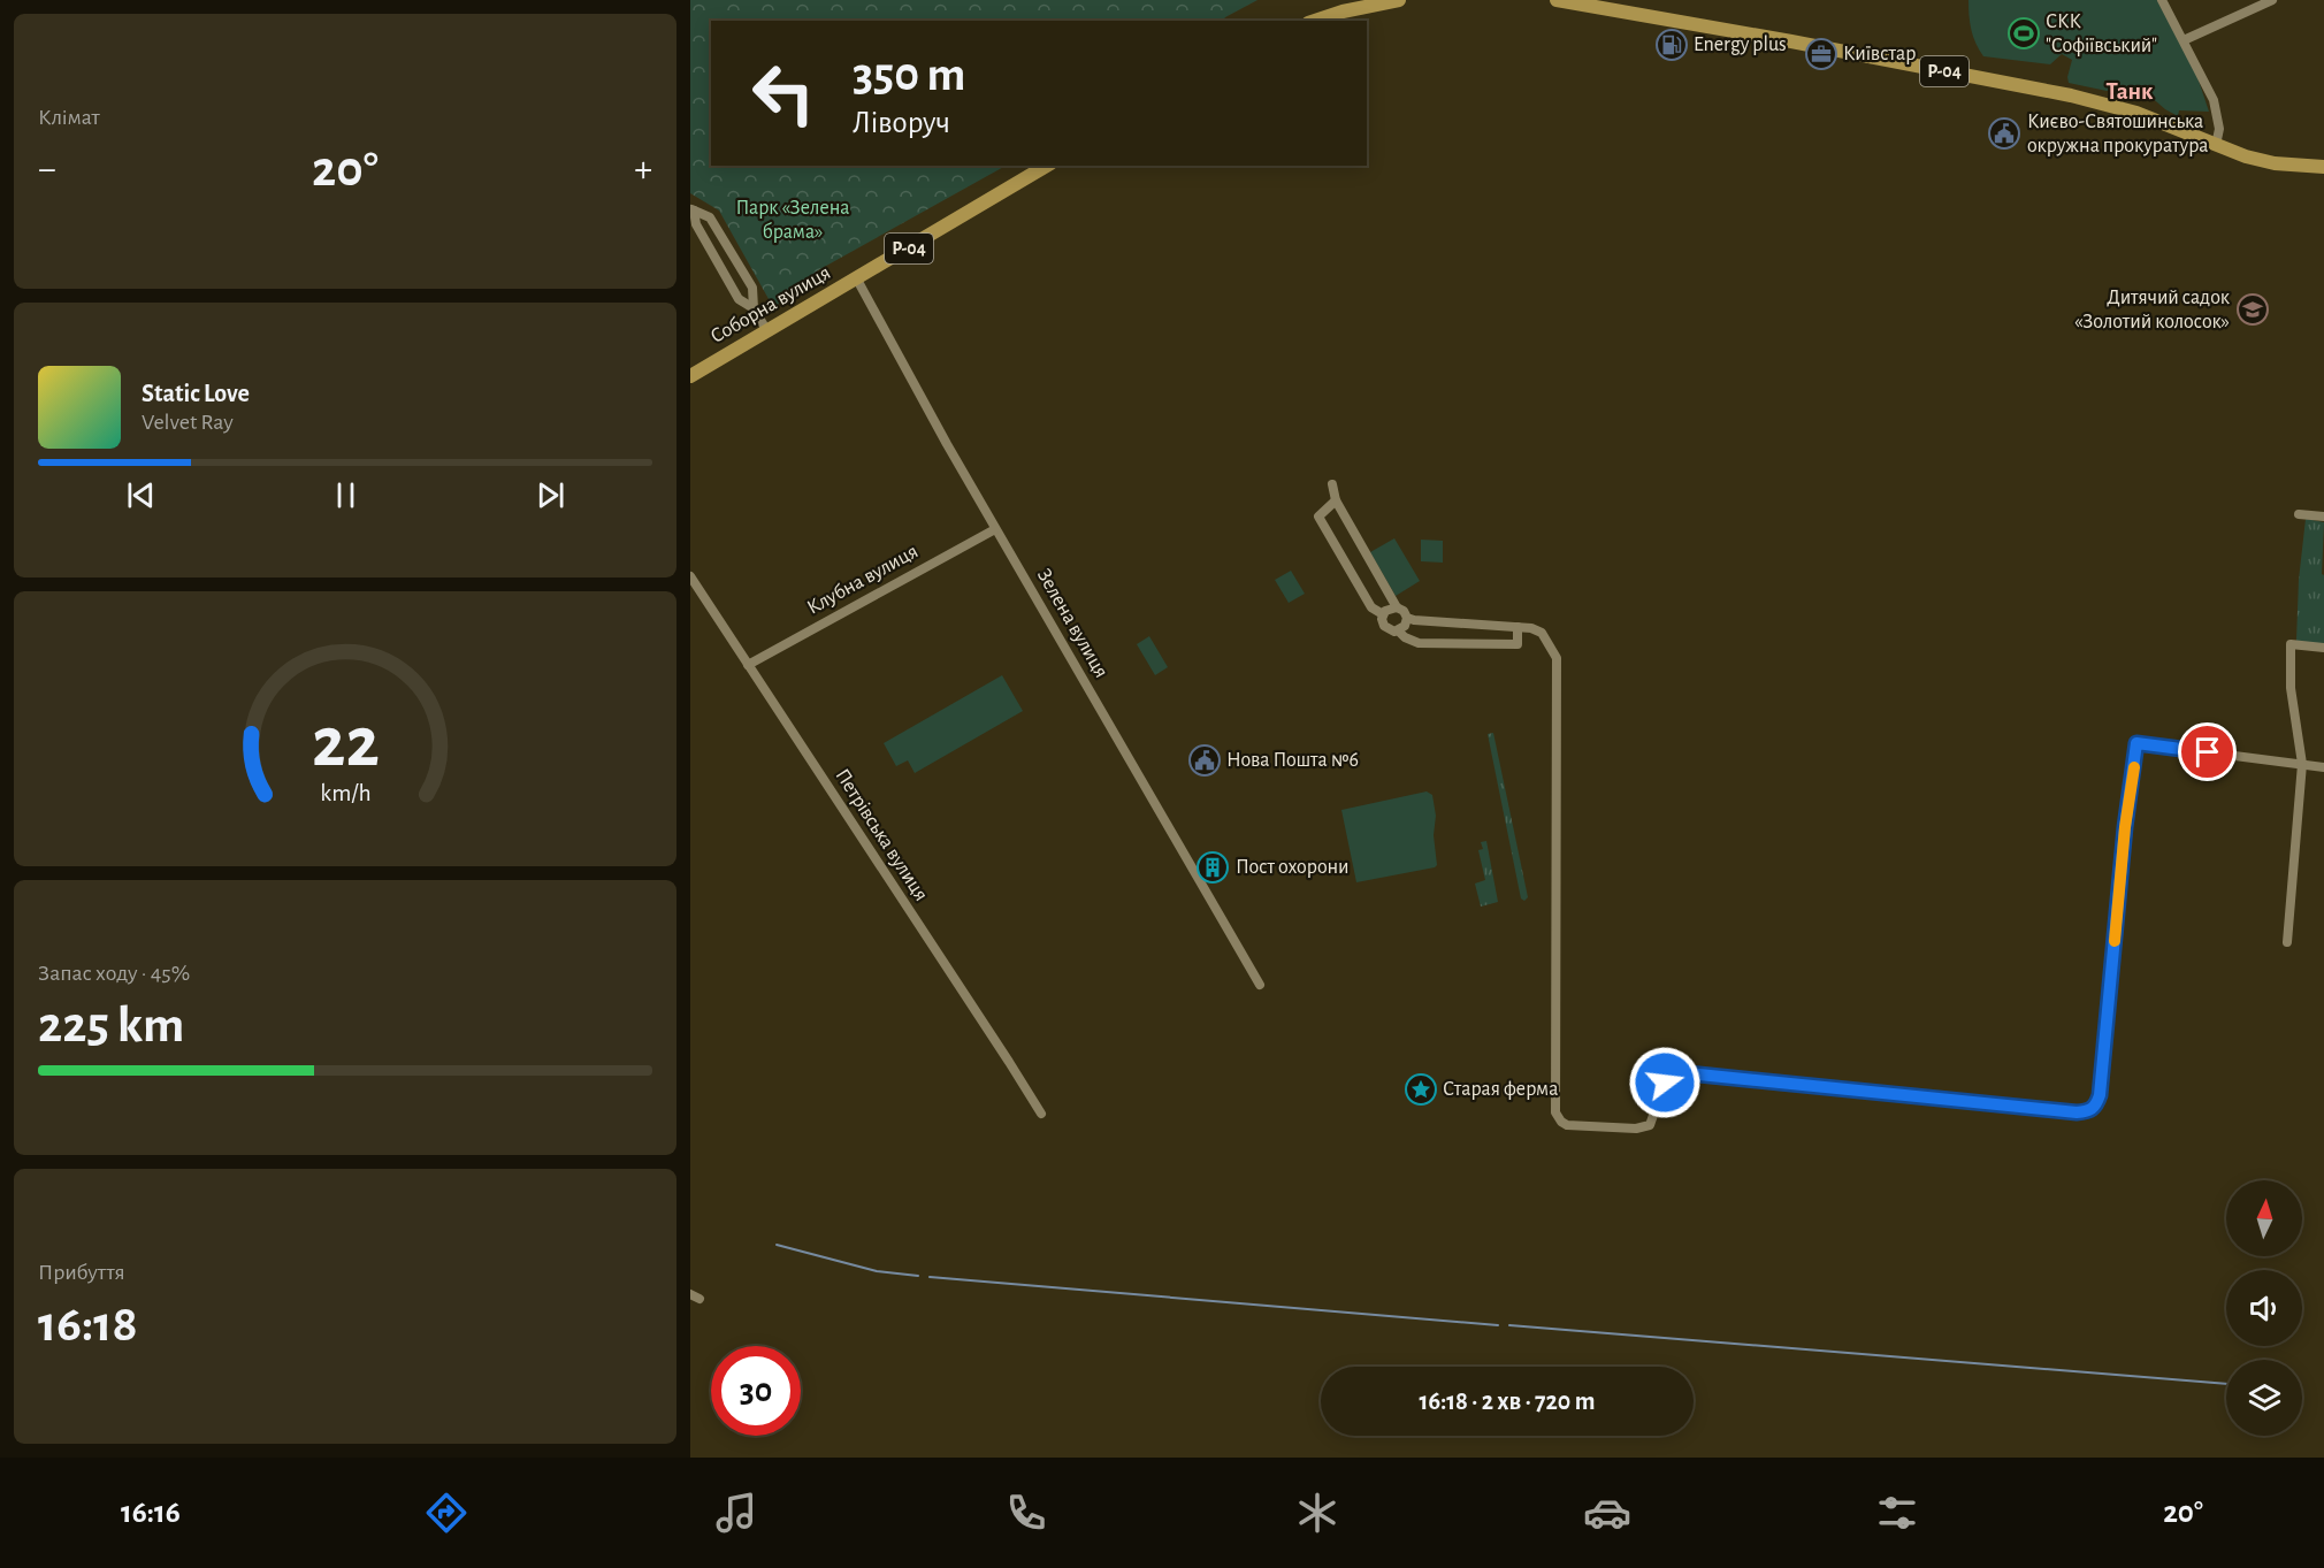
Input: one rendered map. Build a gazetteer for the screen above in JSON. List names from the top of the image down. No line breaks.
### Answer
{"streets":{"main road":["Р-04","Соборна вулиця"],"street":["Клубна вулиця","Зелена вулиця","Петрівська вулиця"]},"crossings":[["Соборна вулиця","Зелена вулиця"],["Клубна вулиця","Зелена вулиця"],["Клубна вулиця","Петрівська вулиця"]],"districts":["Танк"],"parks":["Парк «Зелена брама»"],"places":{"sports":["СКК \"Софіївський\""],"fuel station":["Energy plus"],"office":["Київстар"],"public building":["Києво-Святошинська окружна прокуратура","Нова Пошта №6"],"school or university":["Дитячий садок «Золотий колосок»"],"building":["Пост охорони"],"place":["Старая ферма"]},"north":"top","page":{"tile":["Клімат",["Запас ходу · 45%","225 km"],["Прибуття","16:18"]],"turn":["350 m","Ліворуч"],"heat":["−","20°","+"],"song":["Static Love","Velvet Ray"],"limit":"30","trip":"16:18 · 2 хв · 720 m","tabs":["16:16","20°"],"gauge":["22","km/h"]}}
